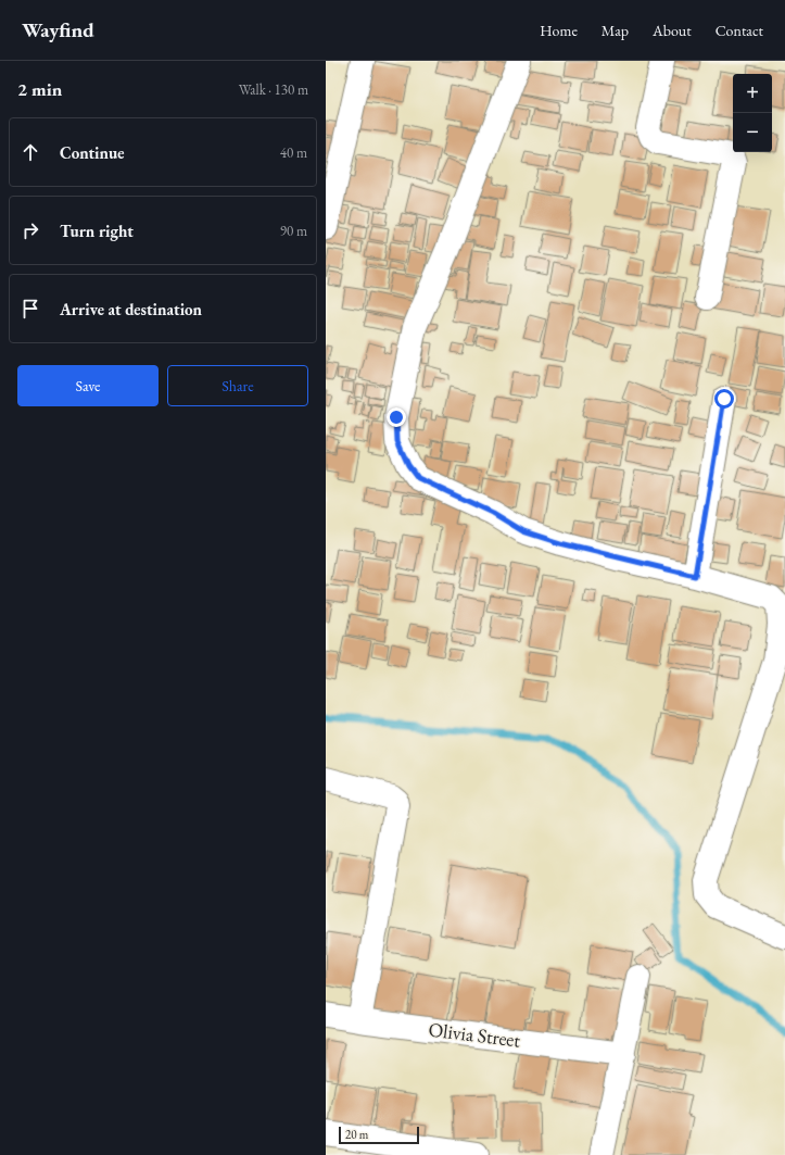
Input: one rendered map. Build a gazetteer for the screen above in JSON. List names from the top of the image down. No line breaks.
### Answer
{"streets":{"street":["Olivia Street"]},"scale_bar":"20 m","page":{"header":"Wayfind","nav":["Home","Map","About","Contact"],"heading":["2 min","Walk · 130 m"],"map_buttons":["+","−"],"list":[["Continue","40 m"],["Turn right","90 m"],"Arrive at destination"],"buttons":["Save","Share"],"scale":"20 m"}}
